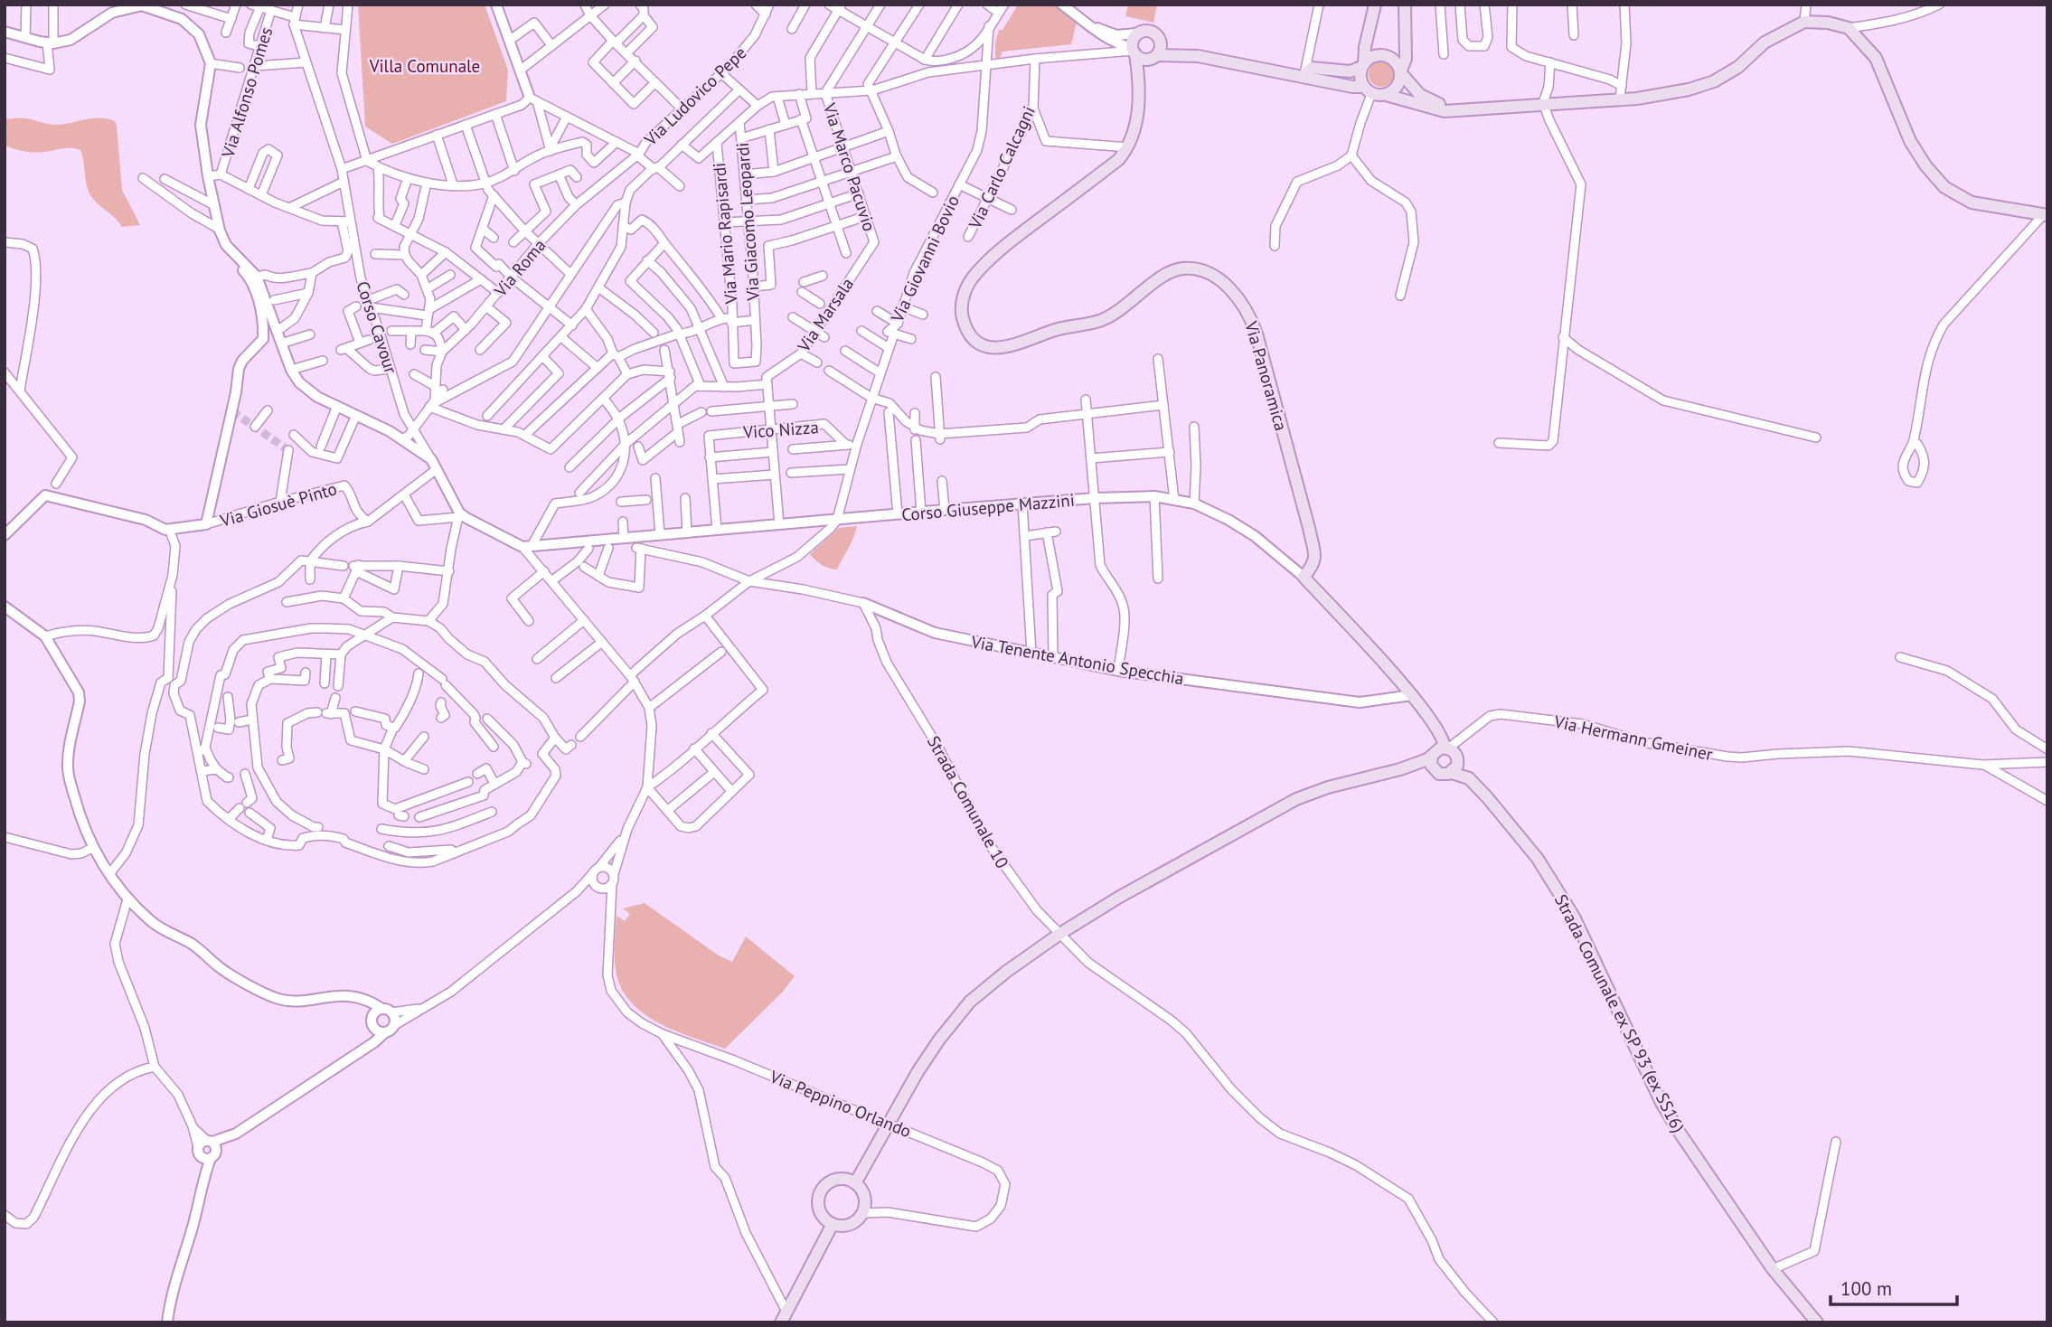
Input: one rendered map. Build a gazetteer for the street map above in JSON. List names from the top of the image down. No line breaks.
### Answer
{"streets":{"main road":["Via Panoramica","Corso Giuseppe Mazzini","Strada Comunale ex SP 93 (ex SS16)"],"street":["Via Alfonso Pomes","Via Ludovico Pepe","Via Marco Pacuvio","Via Carlo Calcagni","Via Giacomo Leopardi","Via Mario Rapisardi","Via Giovanni Bovio","Via Roma","Via Marsala","Corso Cavour","Vico Nizza","Via Giosuè Pinto","Via Tenente Antonio Specchia","Via Hermann Gmeiner","Strada Comunale 10","Via Peppino Orlando"]},"crossings":[["Via Ludovico Pepe","Via Roma"],["Via Marco Pacuvio","Via Marsala"],["Via Giacomo Leopardi","Via Mario Rapisardi"],["Via Giovanni Bovio","Corso Giuseppe Mazzini"],["Via Panoramica","Corso Giuseppe Mazzini"],["Corso Giuseppe Mazzini","Via Tenente Antonio Specchia"],["Corso Giuseppe Mazzini","Via Hermann Gmeiner"],["Corso Giuseppe Mazzini","Strada Comunale ex SP 93 (ex SS16)"],["Via Tenente Antonio Specchia","Strada Comunale 10"],["Via Hermann Gmeiner","Strada Comunale ex SP 93 (ex SS16)"]],"parks":["Villa Comunale"],"scale_bar":"100 m"}
